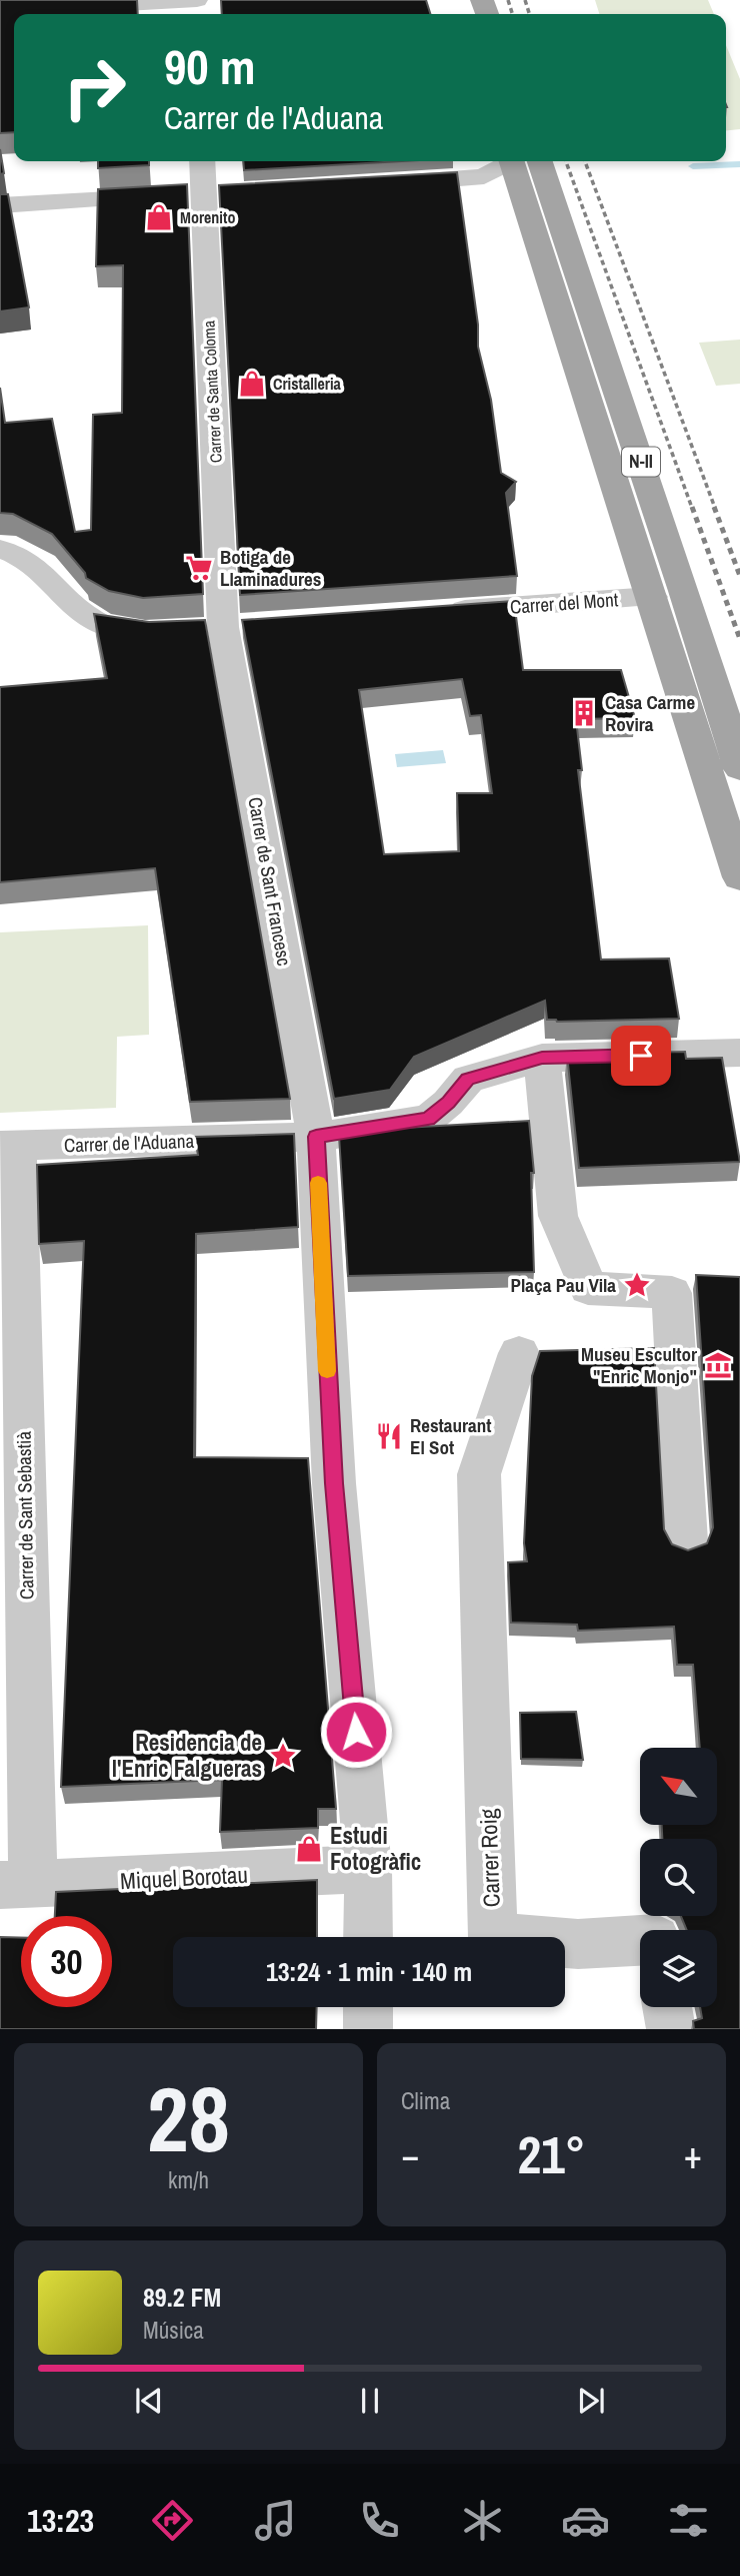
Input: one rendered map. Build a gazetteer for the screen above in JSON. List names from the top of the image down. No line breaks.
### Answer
{"streets":{"main road":["N-II"],"street":["Carrer de Santa Coloma","Carrer del Mont","Carrer de Sant Francesc","Carrer de l'Aduana","Carrer de Sant Sebastià","Carrer Roig","Miquel Borotau"]},"crossings":[["Carrer de Santa Coloma","Carrer de Sant Francesc"],["N-II","Carrer del Mont"],["Carrer de Sant Francesc","Carrer de l'Aduana"],["Carrer de Sant Francesc","Miquel Borotau"],["Carrer de l'Aduana","Carrer de Sant Sebastià"],["Carrer de Sant Sebastià","Miquel Borotau"]],"places":{"shop":["Morenito","Cristalleria","Estudi Fotogràfic"],"supermarket":["Botiga de Llaminadures"],"building":["Casa Carme Rovira"],"place":["Plaça Pau Vila","Residencia de l'Enric Falgueras"],"museum":["Museu Escultor \"Enric Monjo\""],"restaurant":["Restaurant El Sot"]},"north":"top left","page":{"turn":["90 m","Carrer de l'Aduana"],"limit":"30","trip":"13:24 · 1 min · 140 m","tile":[["28","km/h"],"Clima"],"heat":["−","21°","+"],"song":["89.2 FM","Música"],"tabs":"13:23"}}
